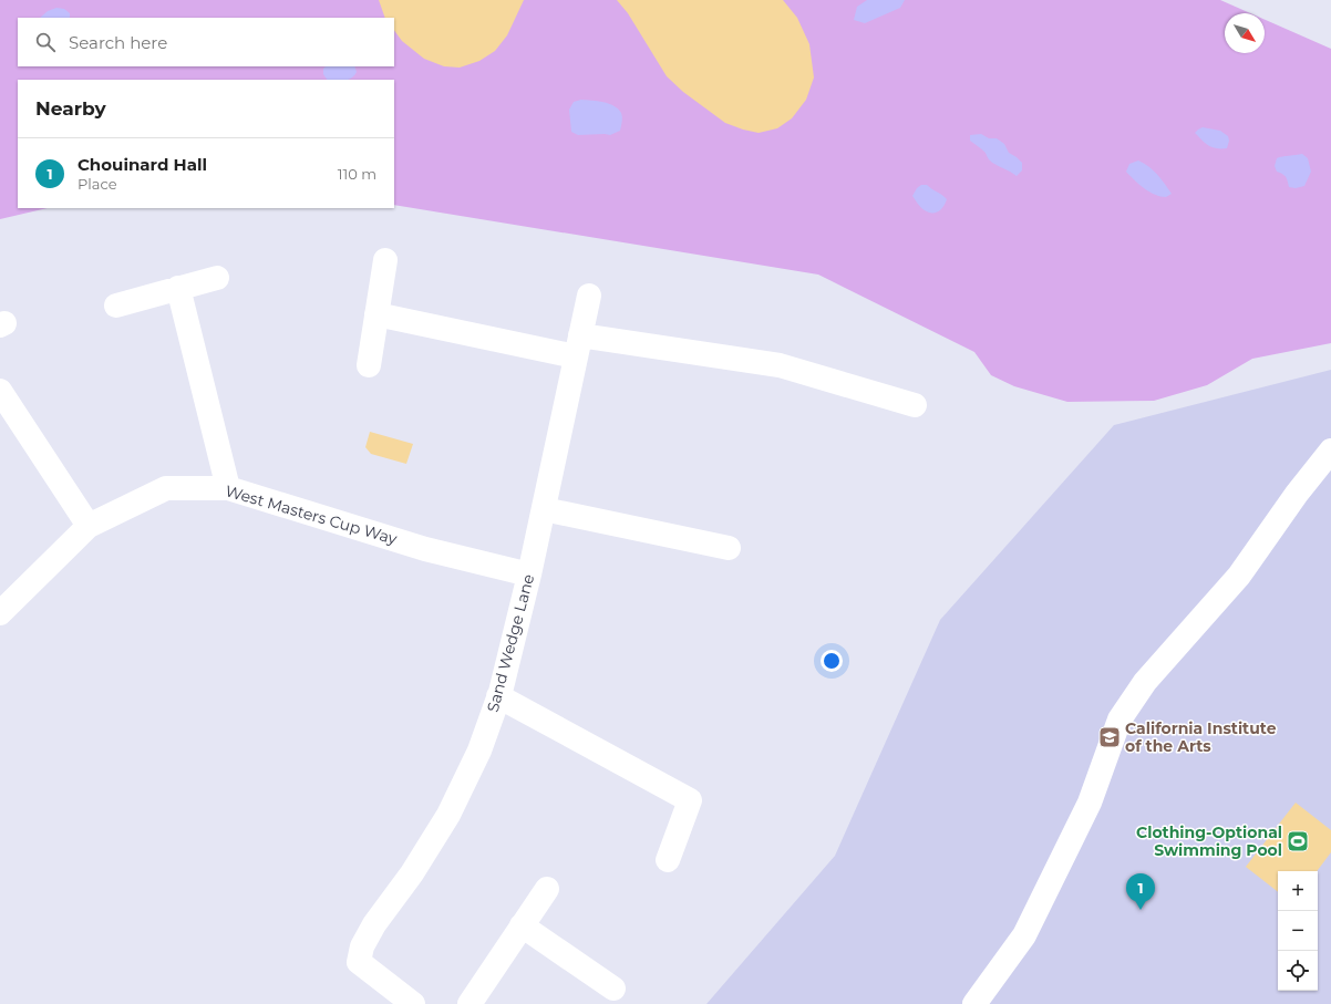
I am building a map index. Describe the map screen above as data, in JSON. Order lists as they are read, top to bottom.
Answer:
{
  "streets": {
    "street": ["West Masters Cup Way", "Sand Wedge Lane"]
  },
  "crossings": [
    ["West Masters Cup Way", "Sand Wedge Lane"]
  ],
  "places": {
    "school or university": ["California Institute of the Arts"],
    "sports": ["Clothing-Optional Swimming Pool"]
  },
  "north": "bottom right",
  "page": {
    "search": "Search here",
    "heading": "Nearby",
    "list": [
      {
        "mark": "1",
        "name": "Chouinard Hall",
        "note": "Place",
        "value": "110 m"
      }
    ],
    "map_buttons": ["+", "−"],
    "pins": "1"
  }
}
